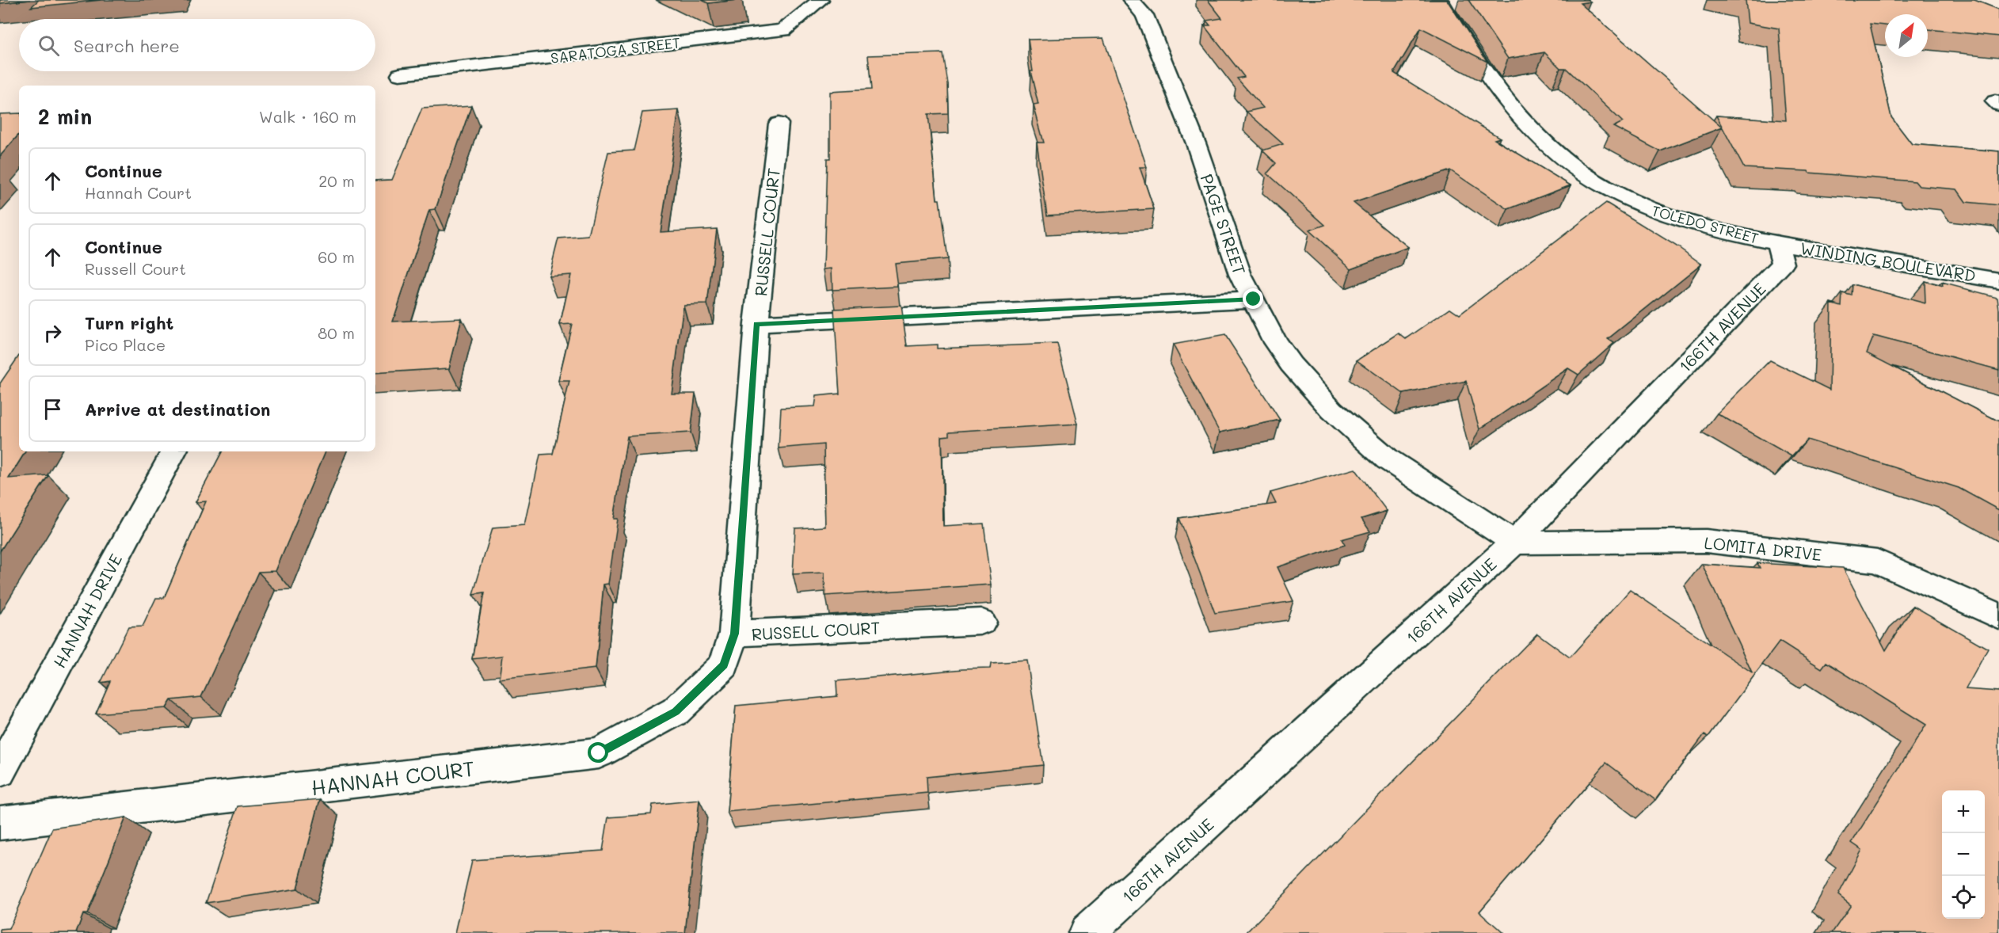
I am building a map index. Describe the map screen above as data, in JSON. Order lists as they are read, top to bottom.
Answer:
{
  "streets": {
    "street": [
      "SARATOGA STREET",
      "PAGE STREET",
      "TOLEDO STREET",
      "RUSSELL COURT",
      "WINDING BOULEVARD",
      "166TH AVENUE",
      "LOMITA DRIVE",
      "HANNAH DRIVE",
      "HANNAH COURT"
    ]
  },
  "crossings": [
    ["PAGE STREET", "166TH AVENUE"],
    ["PAGE STREET", "LOMITA DRIVE"],
    ["TOLEDO STREET", "WINDING BOULEVARD"],
    ["TOLEDO STREET", "166TH AVENUE"],
    ["RUSSELL COURT", "HANNAH COURT"],
    ["WINDING BOULEVARD", "166TH AVENUE"],
    ["166TH AVENUE", "LOMITA DRIVE"]
  ],
  "north": "top right",
  "page": {
    "search": "Search here",
    "heading": ["2 min", "Walk · 160 m"],
    "list": [
      ["Continue", "Hannah Court", "20 m"],
      ["Continue", "Russell Court", "60 m"],
      ["Turn right", "Pico Place", "80 m"],
      "Arrive at destination"
    ],
    "map_buttons": ["+", "−"]
  }
}
